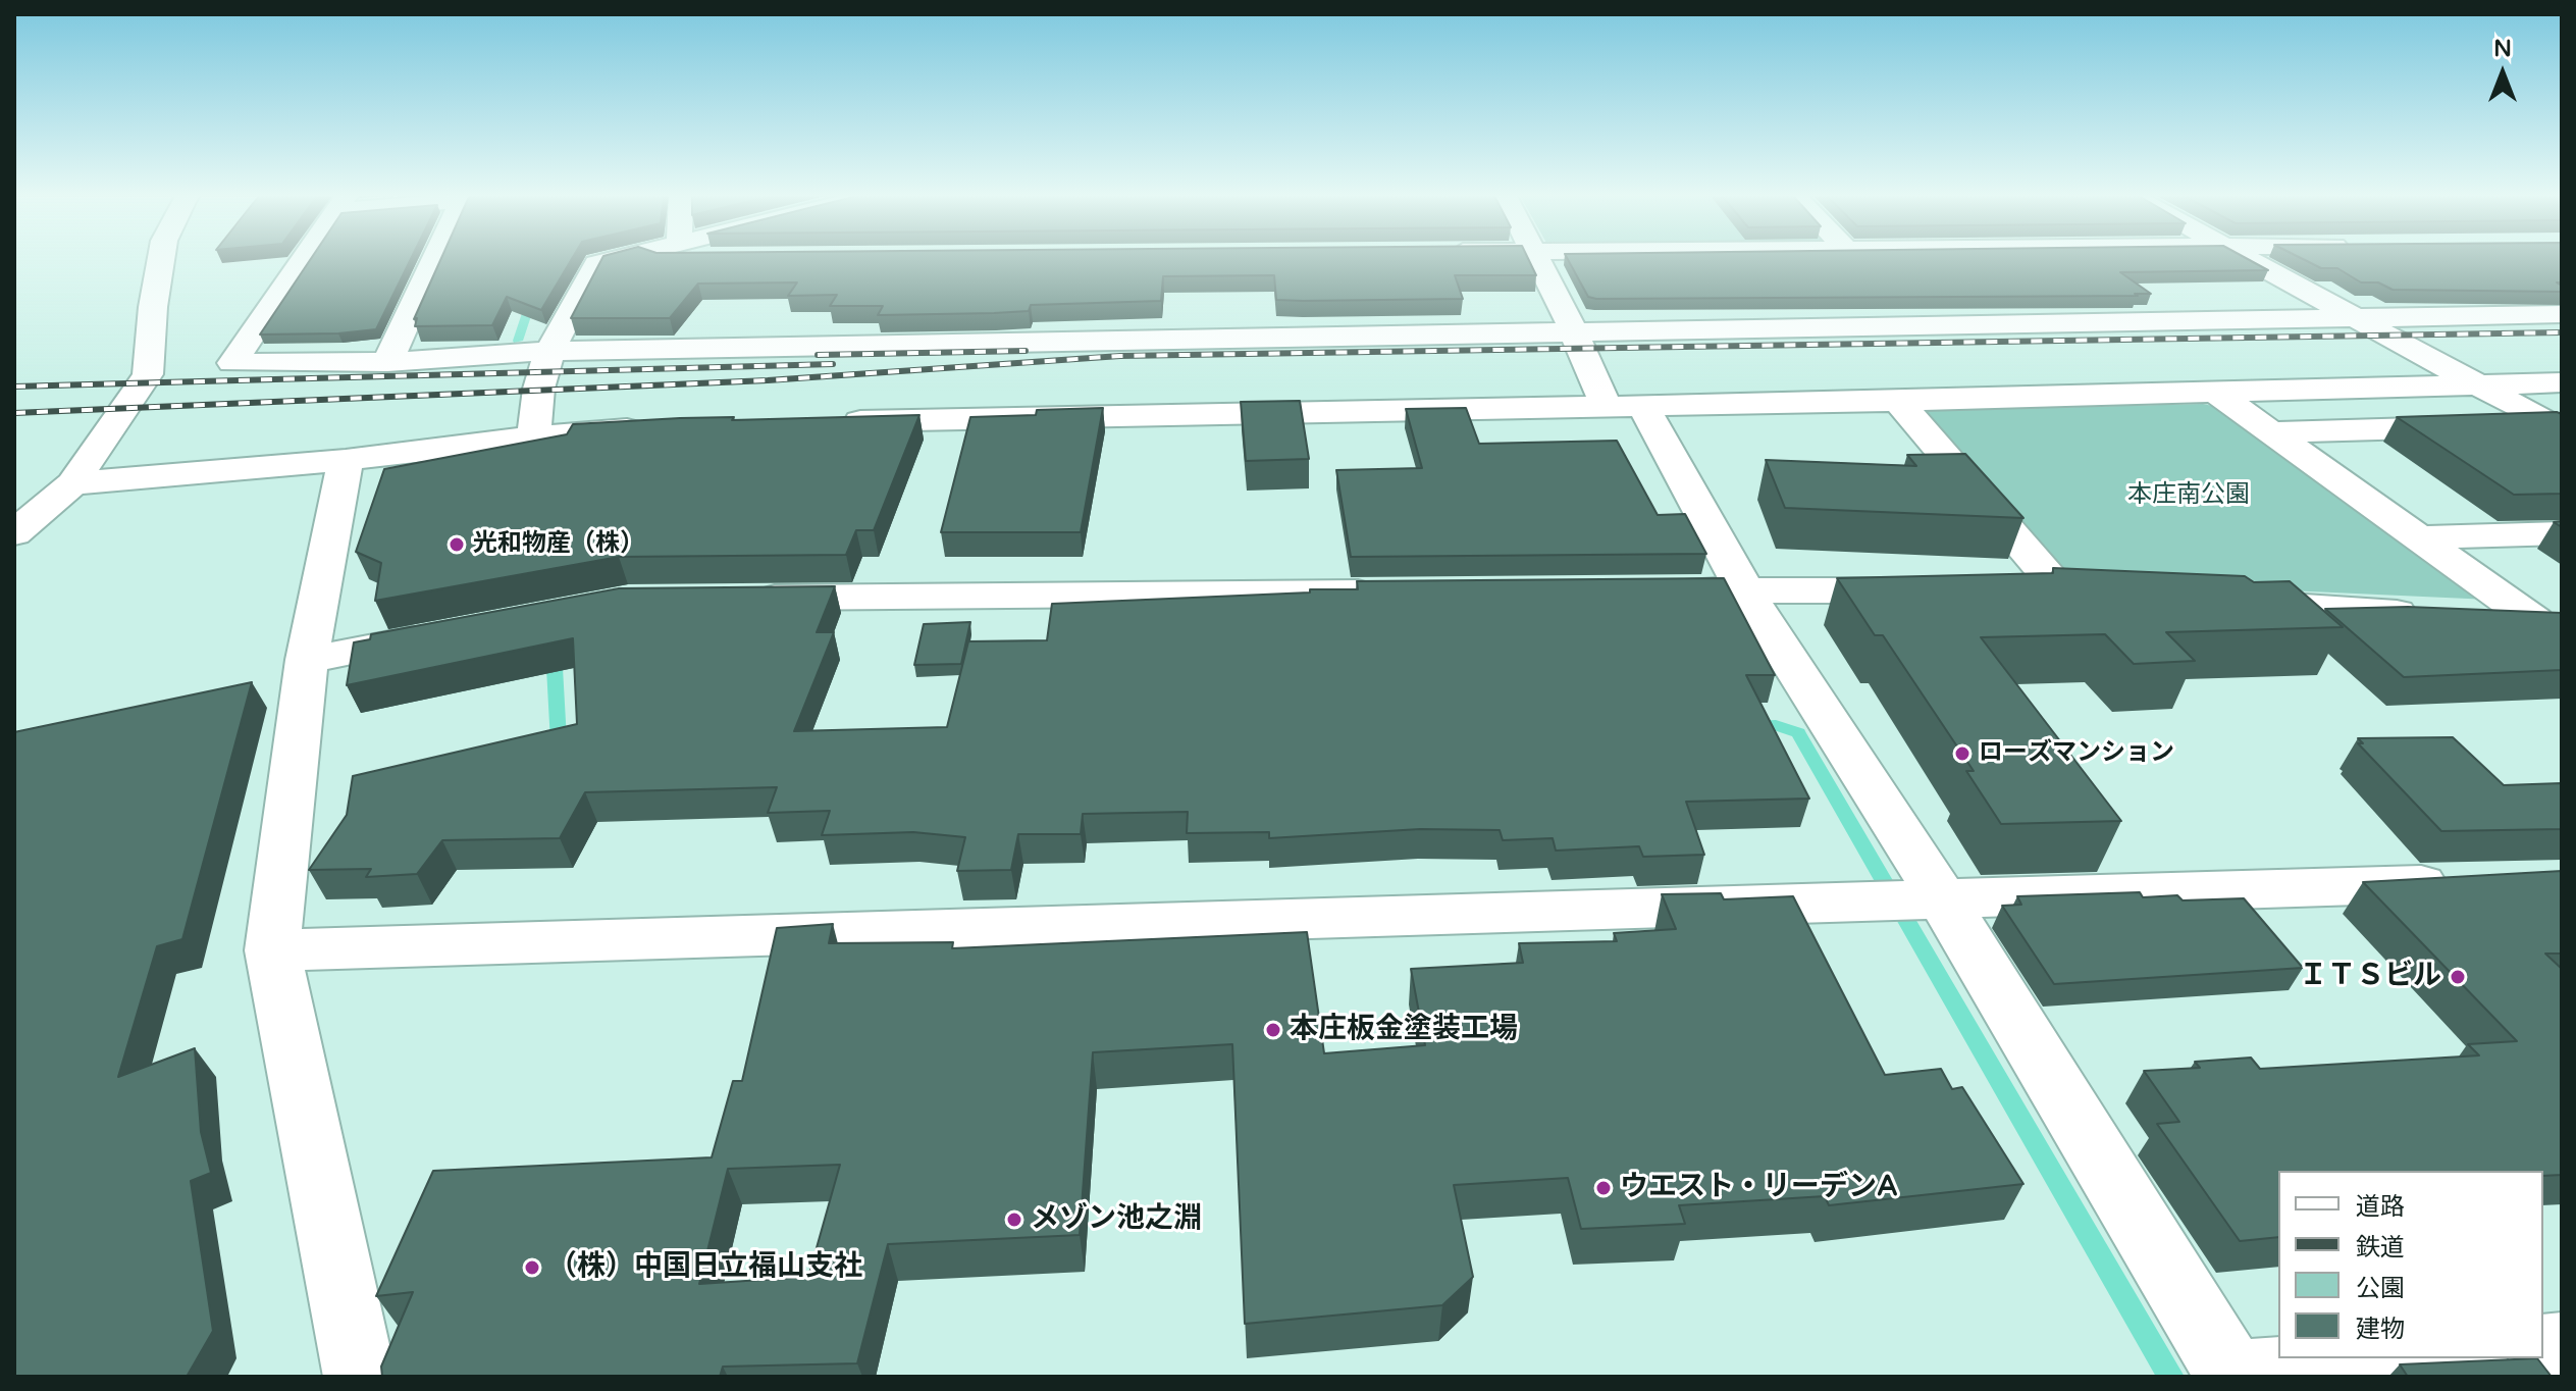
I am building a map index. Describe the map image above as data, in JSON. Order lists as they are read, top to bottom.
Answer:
{
  "parks": ["本庄南公園"],
  "places": [
    "光和物産（株）",
    "ローズマンション",
    "ＩＴＳビル",
    "本庄板金塗装工場",
    "ウエスト・リーデンA",
    "メゾン池之淵",
    "（株）中国日立福山支社"
  ],
  "legend": [
    "道路",
    "鉄道",
    "公園",
    "建物"
  ],
  "north": "top"
}
